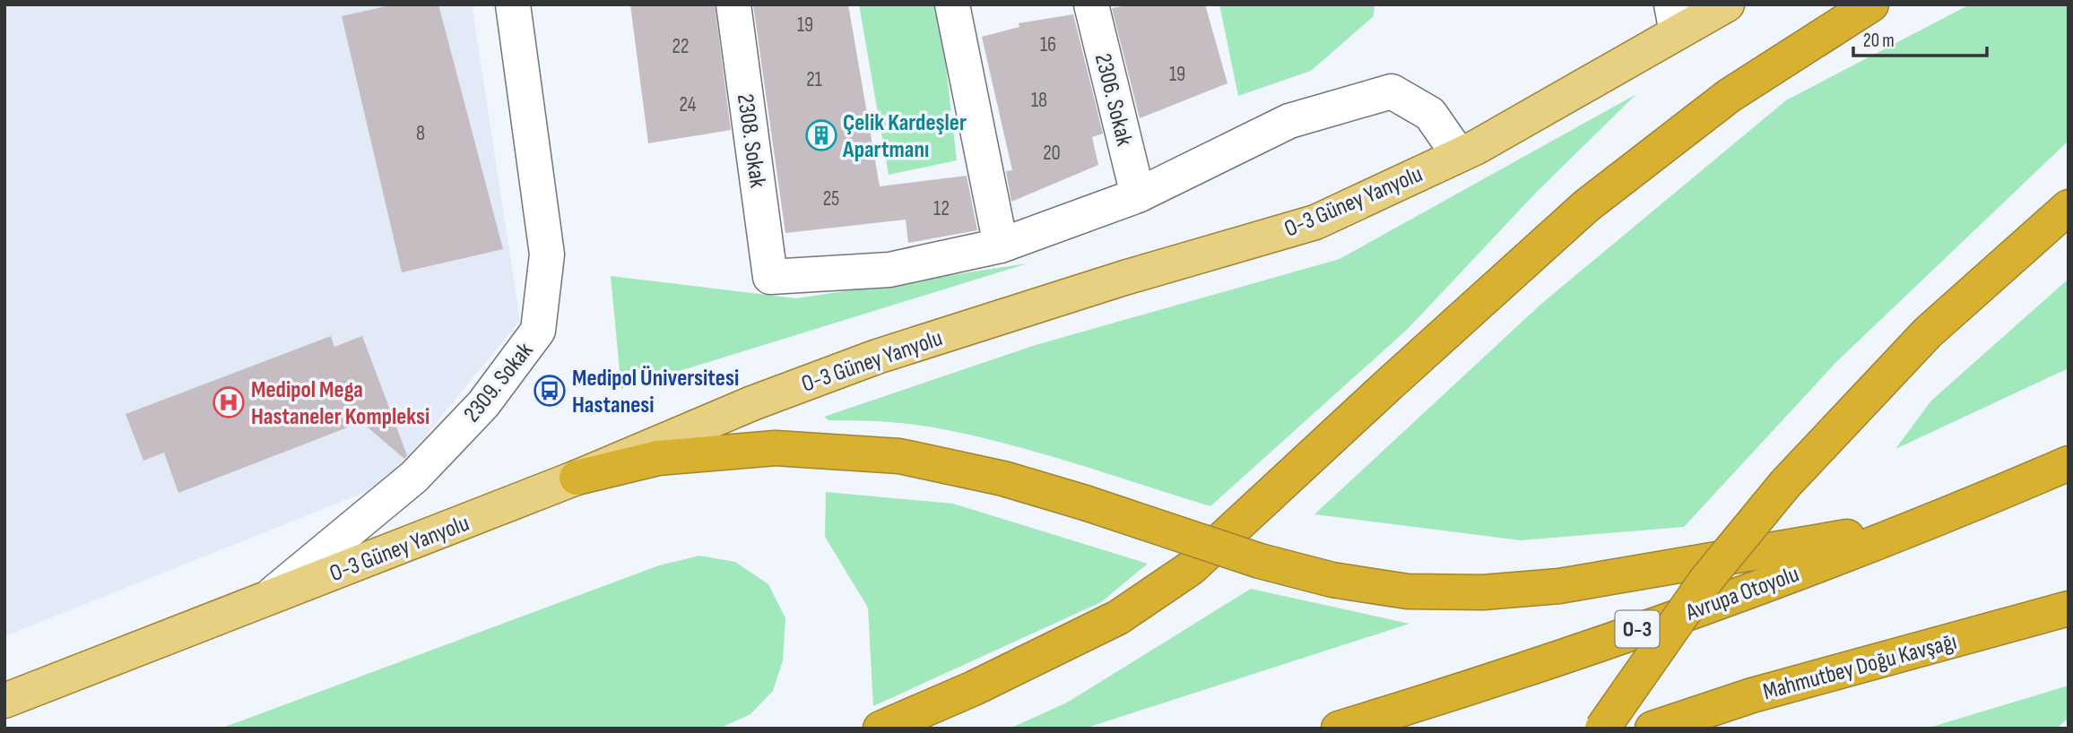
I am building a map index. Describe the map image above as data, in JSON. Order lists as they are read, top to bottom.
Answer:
{
  "streets": {
    "highway": ["Avrupa Otoyolu", "O-3", "Mahmutbey Doğu Kavşağı"],
    "main road": ["O-3 Güney Yanyolu"],
    "street": ["2306. Sokak", "2308. Sokak", "2309. Sokak"]
  },
  "crossings": [
    ["O-3 Güney Yanyolu", "2309. Sokak"]
  ],
  "places": {
    "building": ["Çelik Kardeşler Apartmanı"],
    "bus stop": ["Medipol Üniversitesi Hastanesi"],
    "hospital": ["Medipol Mega Hastaneler Kompleksi"]
  },
  "house_numbers": [
    "19",
    "16",
    "22",
    "19",
    "21",
    "18",
    "24",
    "8",
    "20",
    "25",
    "12"
  ],
  "scale_bar": "20 m"
}
